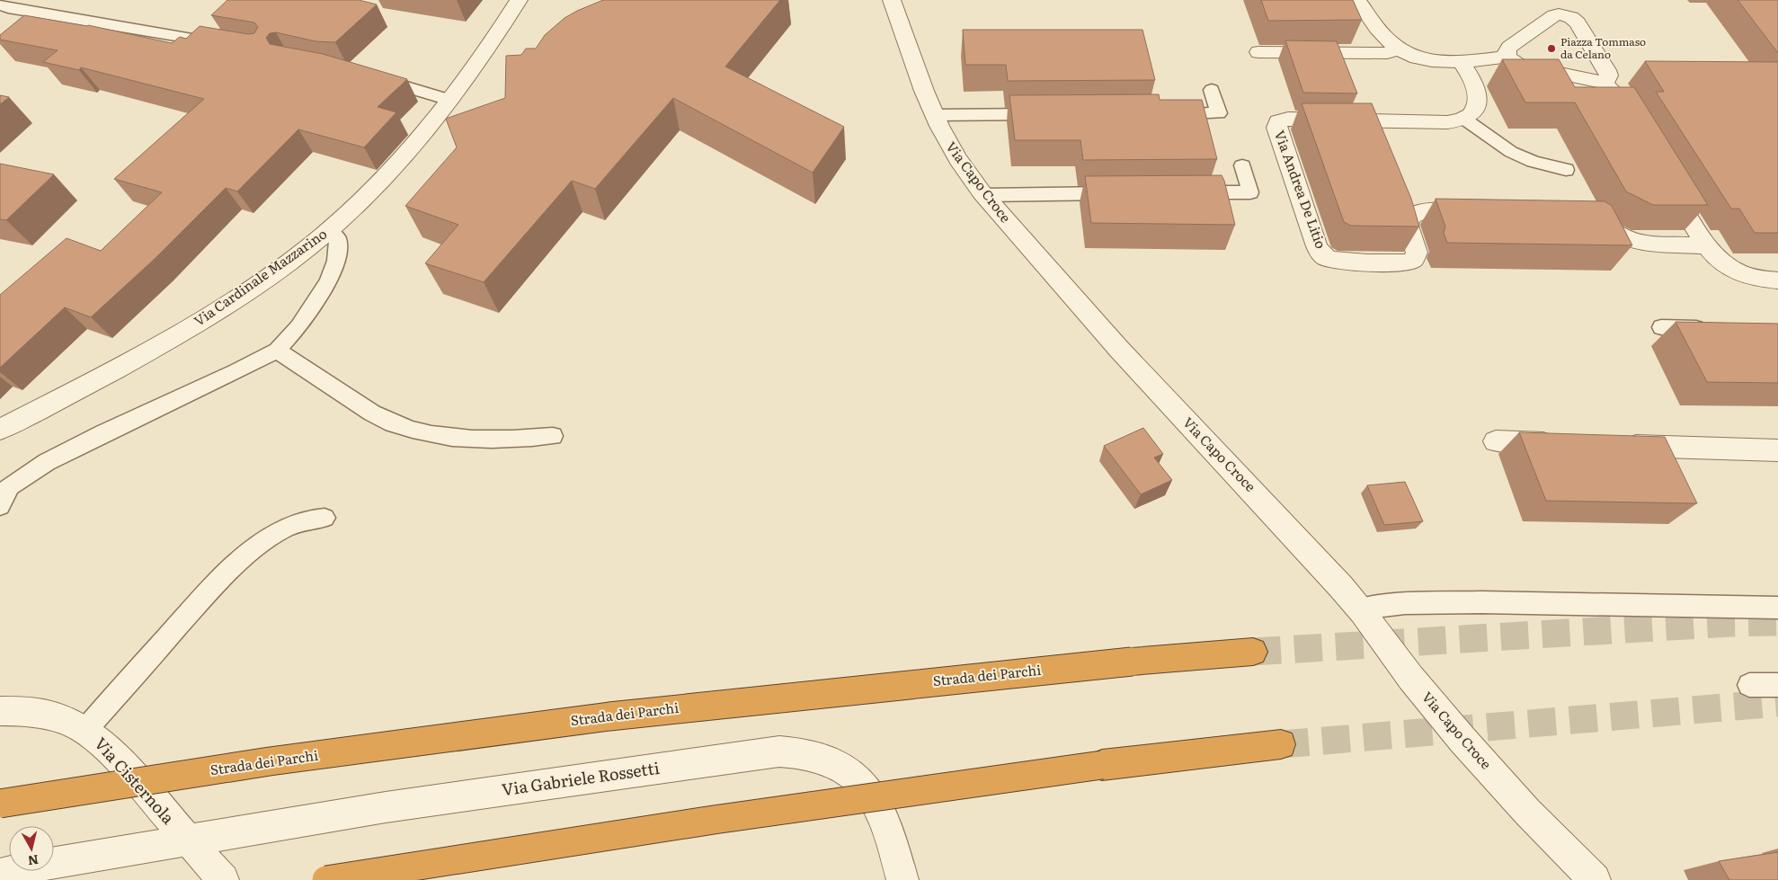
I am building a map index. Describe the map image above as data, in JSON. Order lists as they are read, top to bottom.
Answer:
{
  "streets": {
    "highway": ["Strada dei Parchi"],
    "street": [
      "Via Capo Croce",
      "Via Andrea De Litio",
      "Via Cardinale Mazzarino",
      "Via Gabriele Rossetti",
      "Via Cisternola"
    ]
  },
  "crossings": [
    ["Via Gabriele Rossetti", "Via Cisternola"]
  ],
  "places": ["Piazza Tommaso da Celano"],
  "north": "bottom"
}
